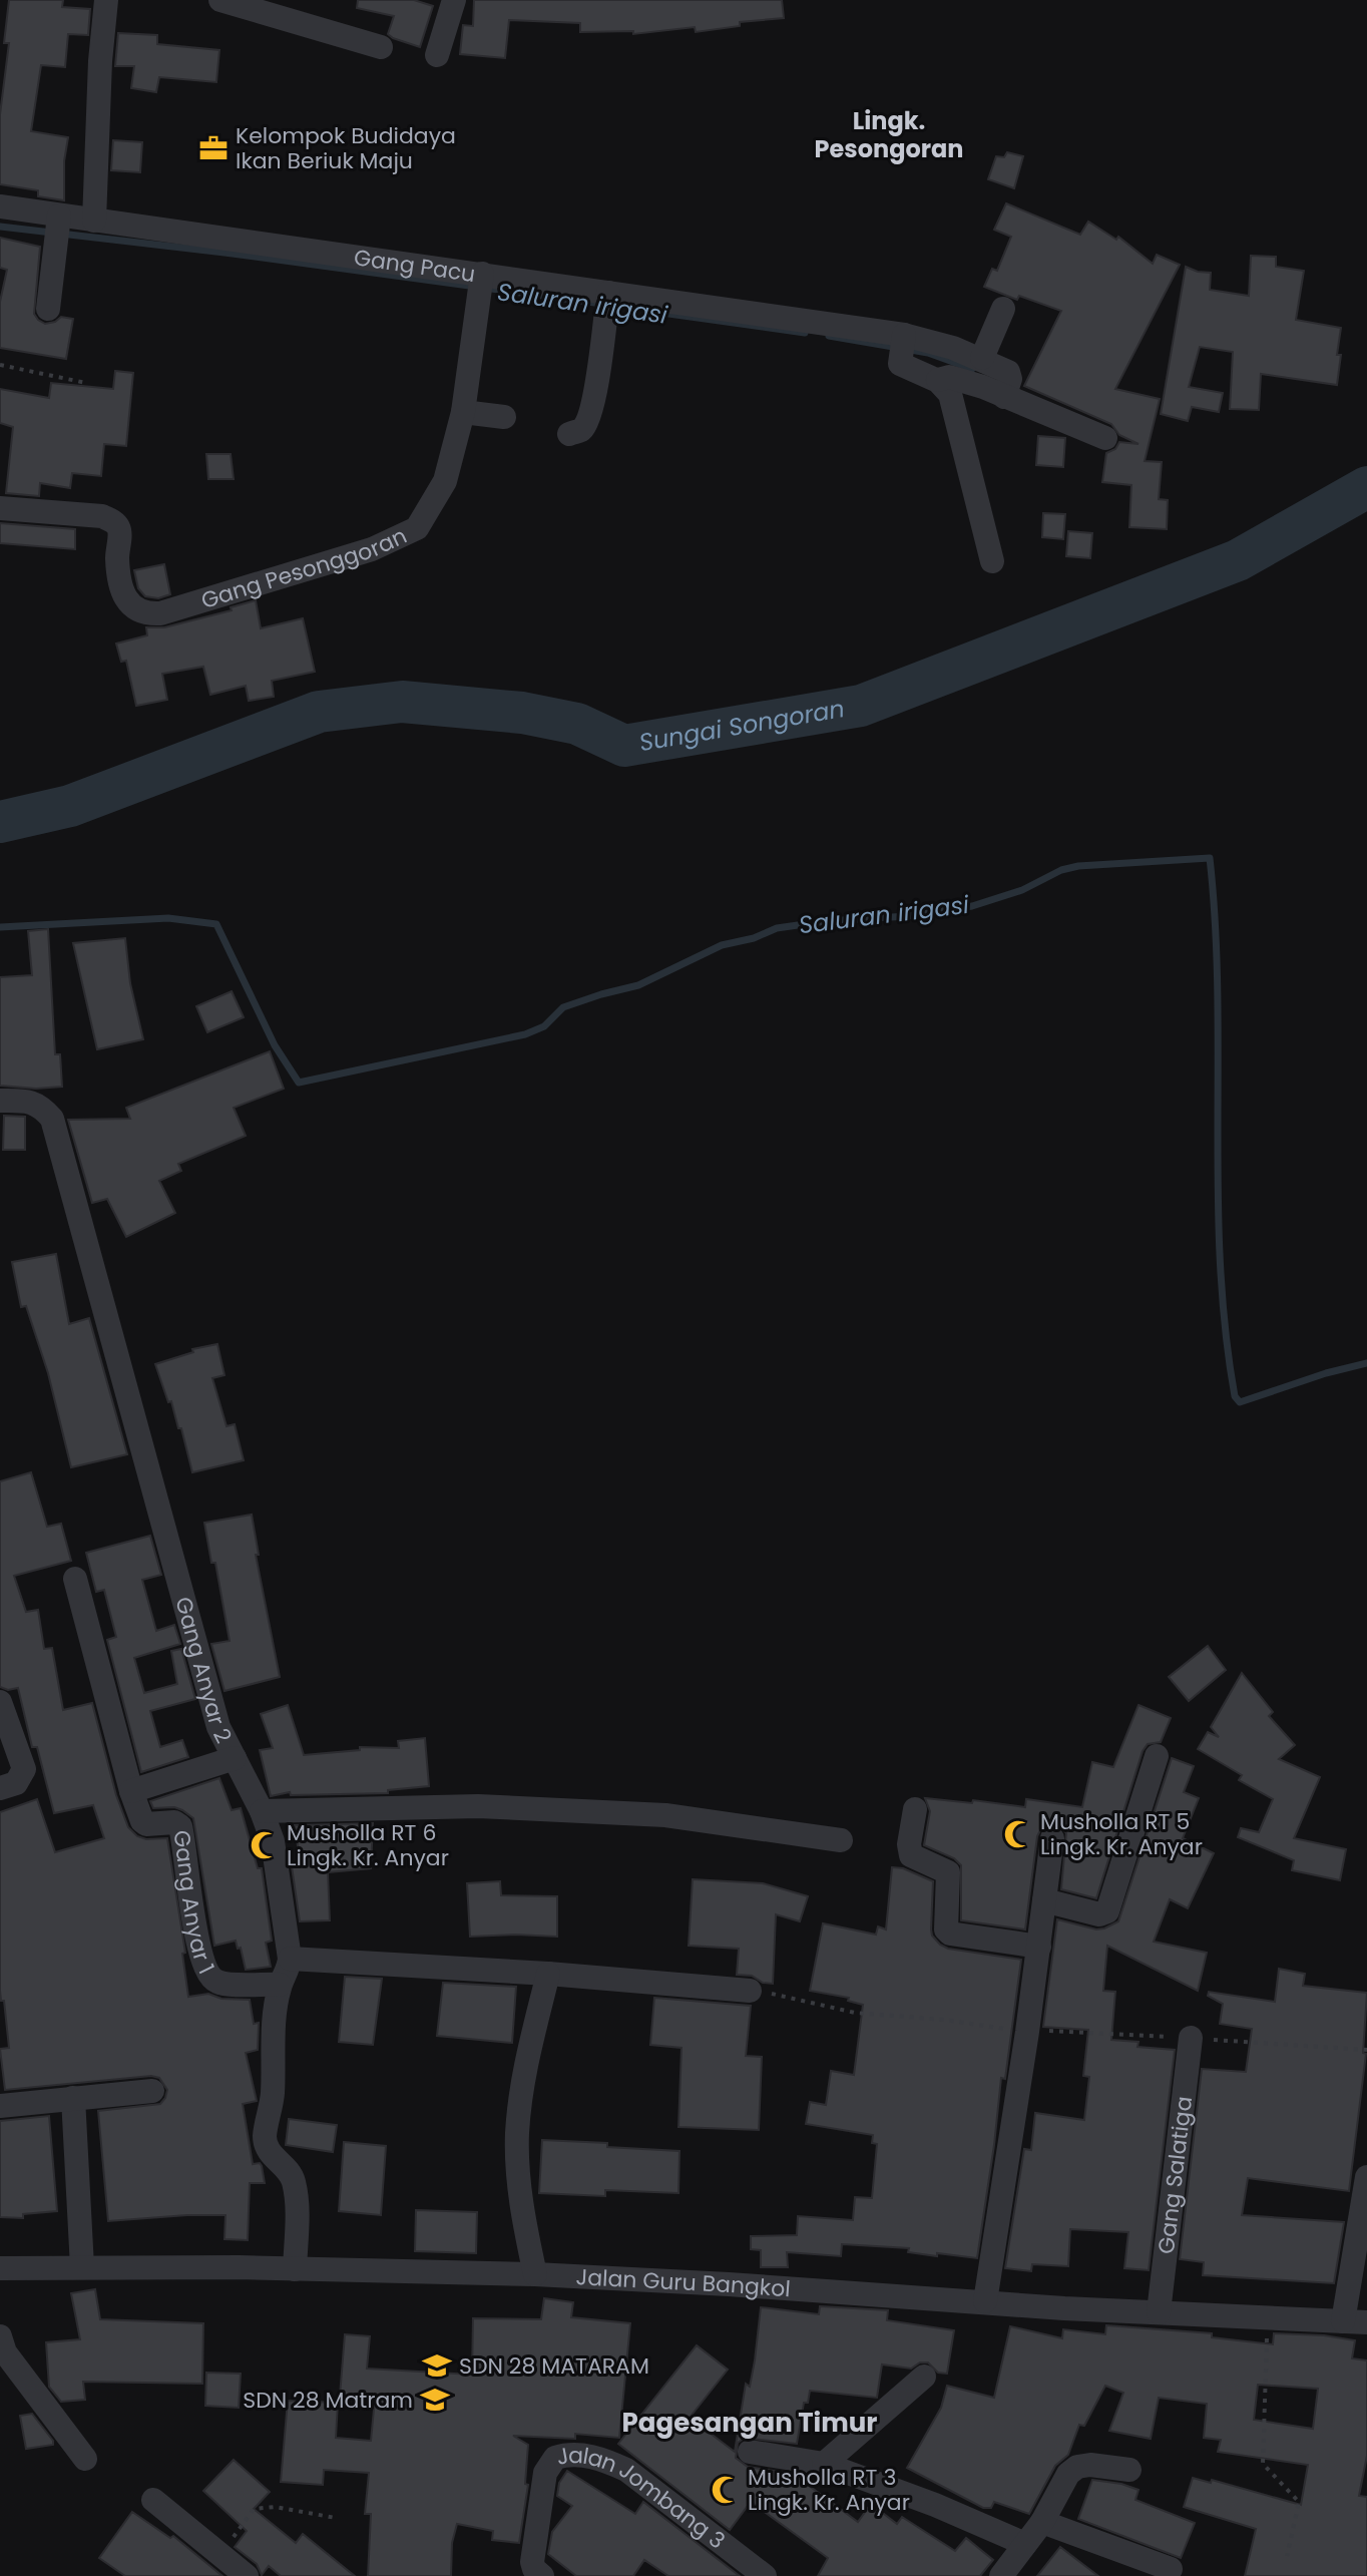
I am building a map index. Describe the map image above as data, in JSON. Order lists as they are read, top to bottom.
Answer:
{
  "streets": {
    "street": [
      "Gang Pacu",
      "Gang Pesonggoran",
      "Gang Anyar 2",
      "Gang Anyar 1",
      "Gang Salatiga",
      "Jalan Guru Bangkol",
      "Jalan Jombang 3"
    ]
  },
  "crossings": [
    ["Gang Pacu", "Gang Pesonggoran"],
    ["Gang Anyar 2", "Gang Anyar 1"],
    ["Gang Anyar 2", "Jalan Guru Bangkol"],
    ["Gang Salatiga", "Jalan Guru Bangkol"]
  ],
  "districts": ["Lingk. Pesongoran", "Pagesangan Timur"],
  "water": ["Saluran irigasi", "Sungai Songoran"],
  "places": {
    "office": ["Kelompok Budidaya Ikan Beriuk Maju"],
    "mosque": ["Musholla RT 5 Lingk. Kr. Anyar", "Musholla RT 6 Lingk. Kr. Anyar", "Musholla RT 3 Lingk. Kr. Anyar"],
    "school or university": ["SDN 28 MATARAM", "SDN 28 Matram"]
  }
}
